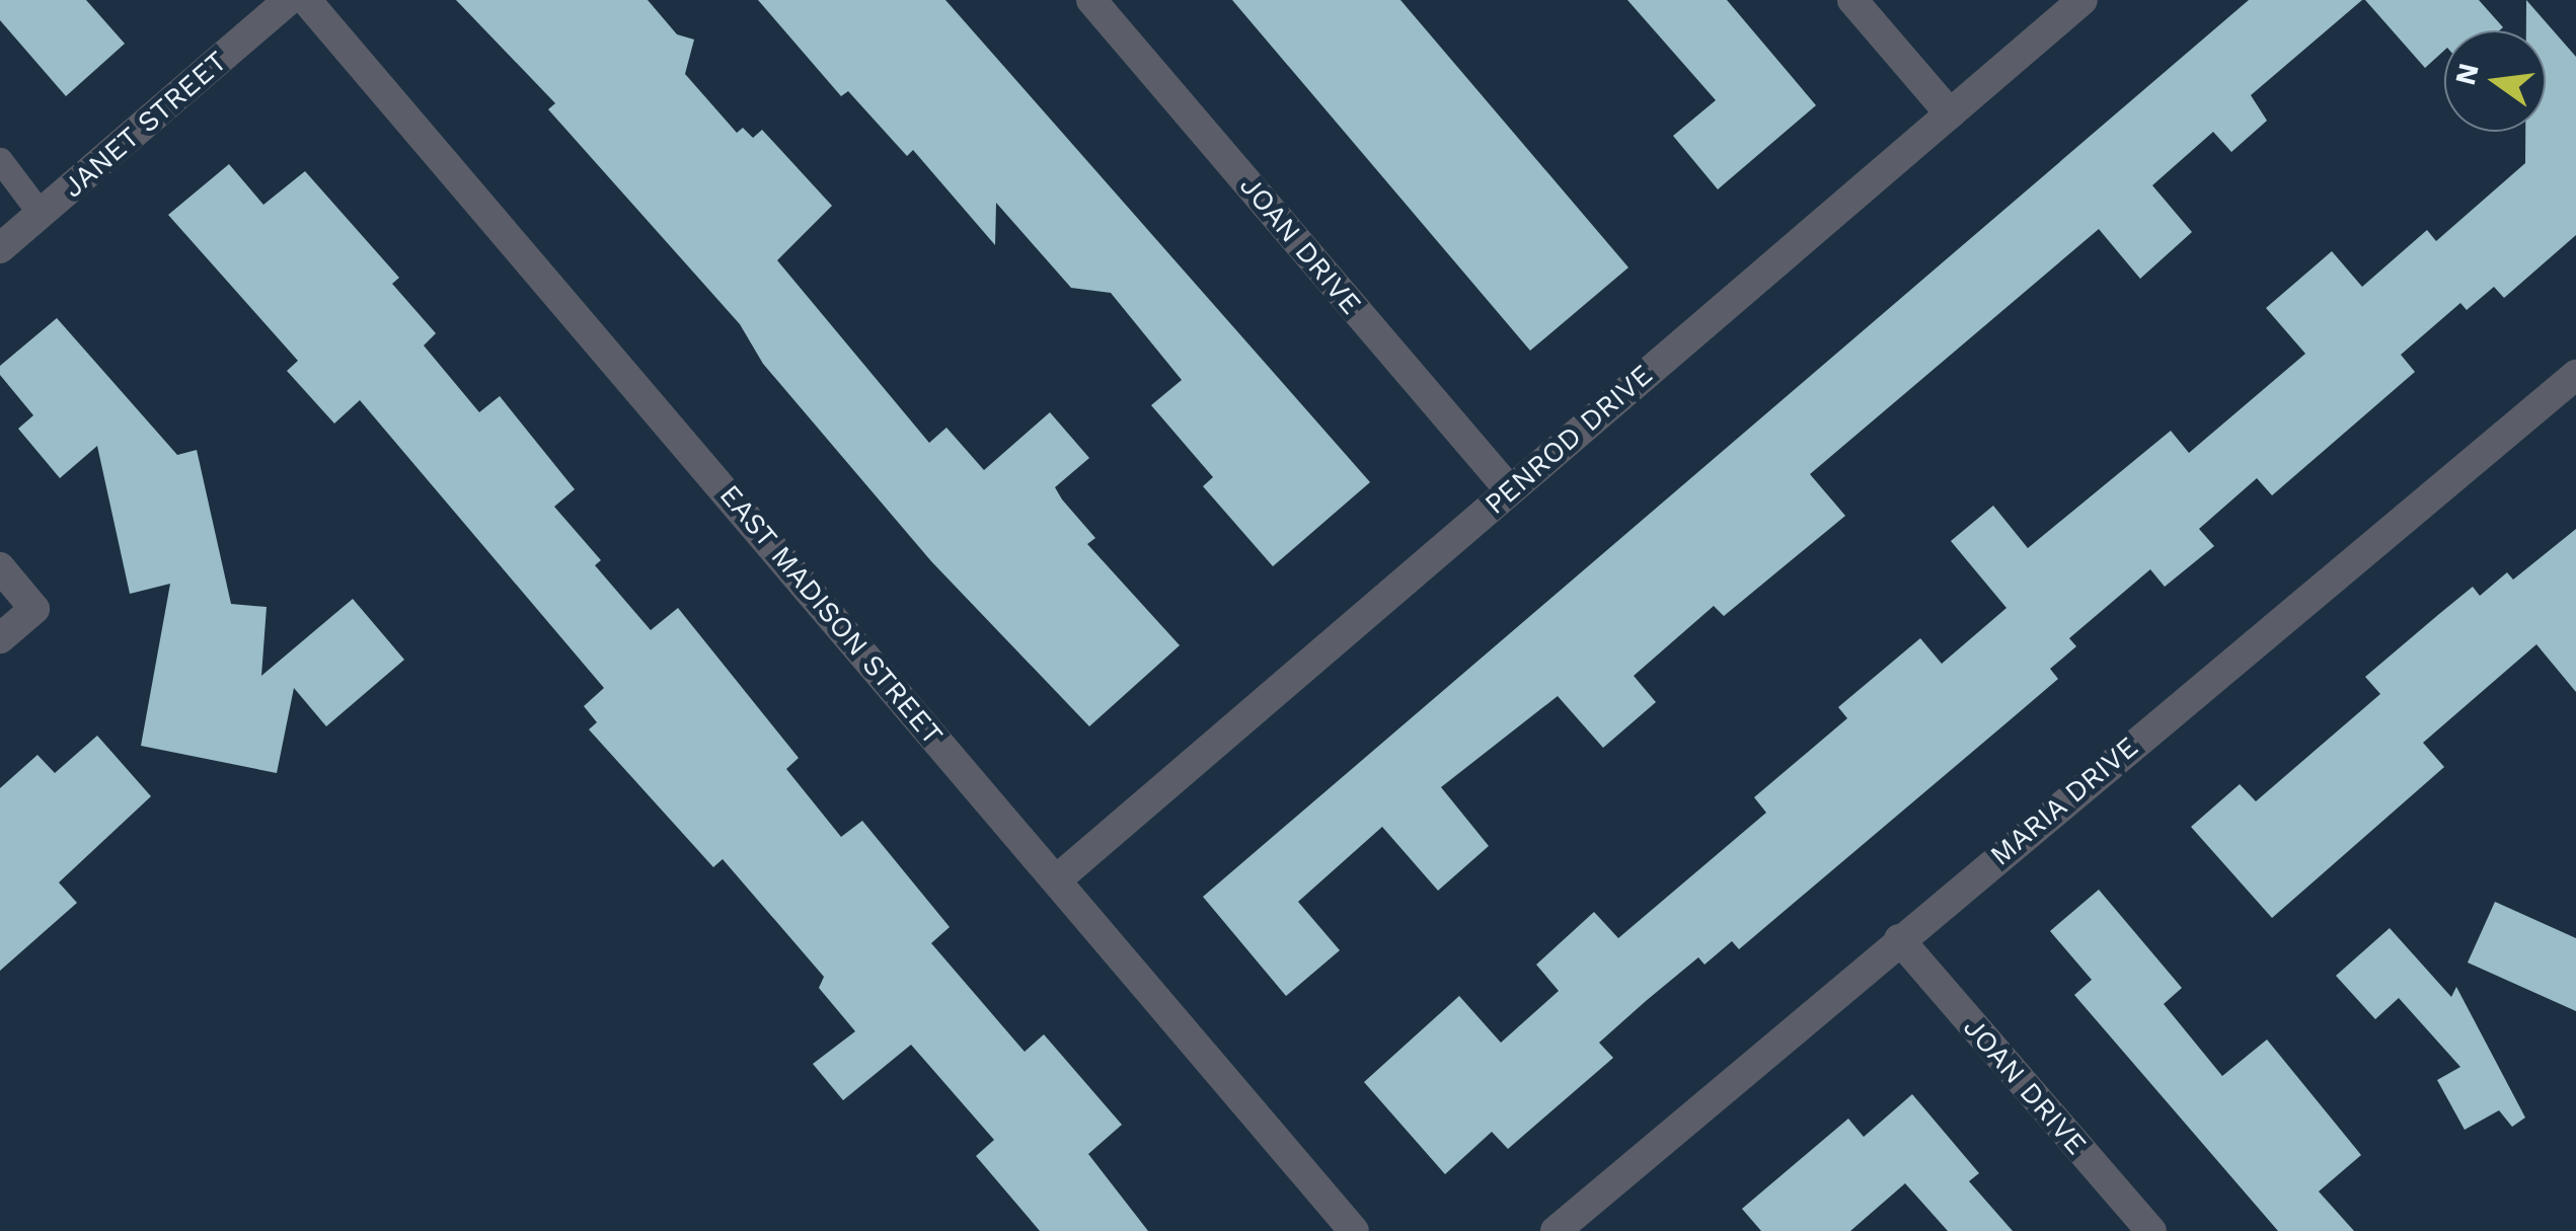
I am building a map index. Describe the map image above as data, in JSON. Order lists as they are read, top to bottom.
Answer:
{
  "streets": {
    "street": [
      "JANET STREET",
      "JOAN DRIVE",
      "PENROD DRIVE",
      "EAST MADISON STREET",
      "MARIA DRIVE"
    ]
  },
  "crossings": [
    ["JOAN DRIVE", "PENROD DRIVE"],
    ["JOAN DRIVE", "MARIA DRIVE"],
    ["PENROD DRIVE", "EAST MADISON STREET"]
  ],
  "north": "left"
}
